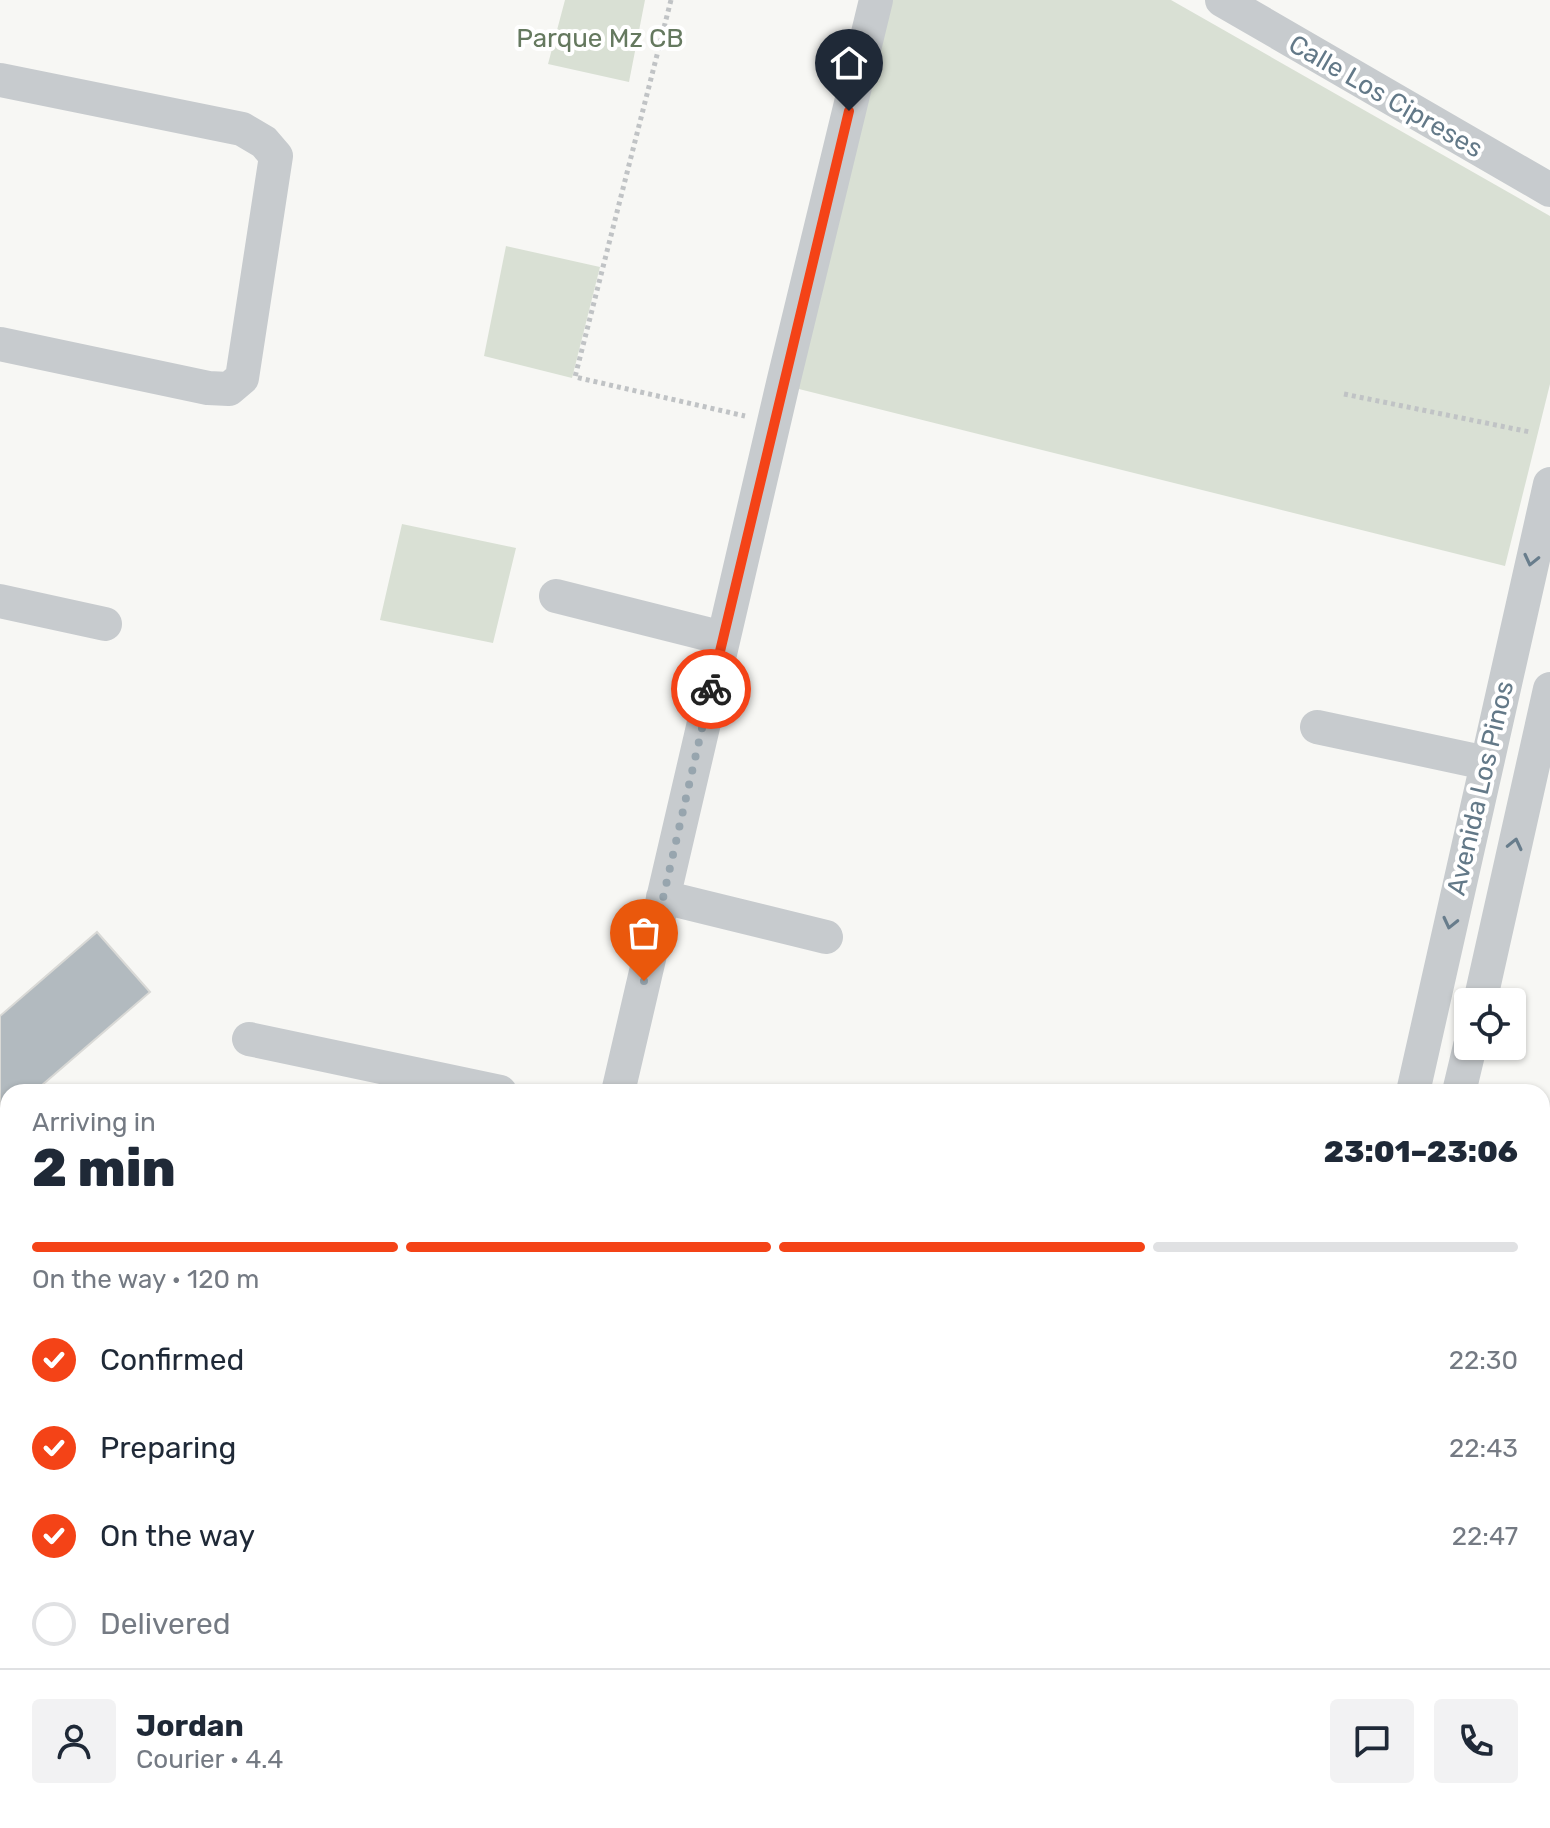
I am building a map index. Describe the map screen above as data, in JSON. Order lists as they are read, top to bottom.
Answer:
{
  "streets": {
    "street": ["Calle Los Cipreses", "Avenida Los Pinos"]
  },
  "parks": ["Parque Mz CB"],
  "page": {
    "heading": ["2 min", "Arriving in", "23:01–23:06"],
    "panel": ["Jordan", "Courier · 4.4"],
    "bar": "On the way · 120 m",
    "list": [
      ["Confirmed", "22:30"],
      ["Preparing", "22:43"],
      ["On the way", "22:47"],
      "Delivered"
    ]
  }
}
